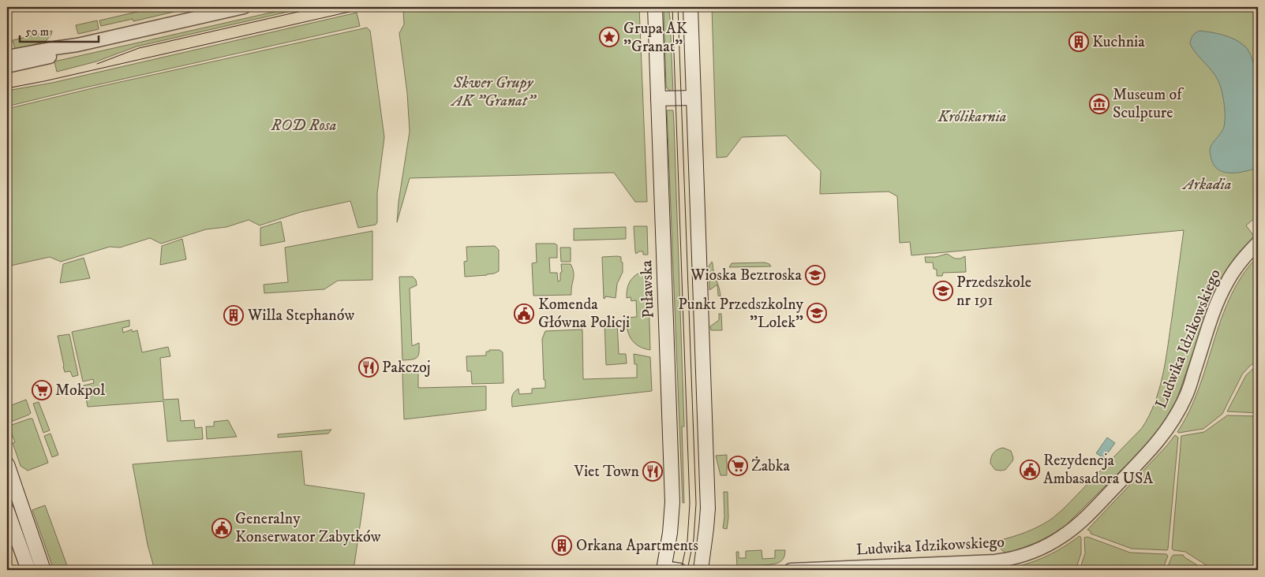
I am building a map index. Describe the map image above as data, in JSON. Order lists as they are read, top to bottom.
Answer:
{
  "streets": {
    "main road": ["Puławska"],
    "street": ["Ludwika Idzikowskiego"]
  },
  "parks": [
    "Skwer Grupy AK \"Granat\"",
    "Królikarnia",
    "ROD Rosa",
    "Arkadia"
  ],
  "places": {
    "place": ["Grupa AK \"Granat\""],
    "building": ["Kuchnia", "Willa Stephanów", "Orkana Apartments"],
    "museum": ["Museum of Sculpture"],
    "school or university": ["Wioska Beztroska", "Przedszkole nr 191", "Punkt Przedszkolny \"Lolek\""],
    "public building": ["Komenda Główna Policji", "Rezydencja Ambasadora USA", "Generalny Konserwator Zabytków"],
    "restaurant": ["Pakczoj", "Viet Town"],
    "supermarket": ["Mokpol", "Żabka"]
  },
  "scale_bar": "50 m"
}
